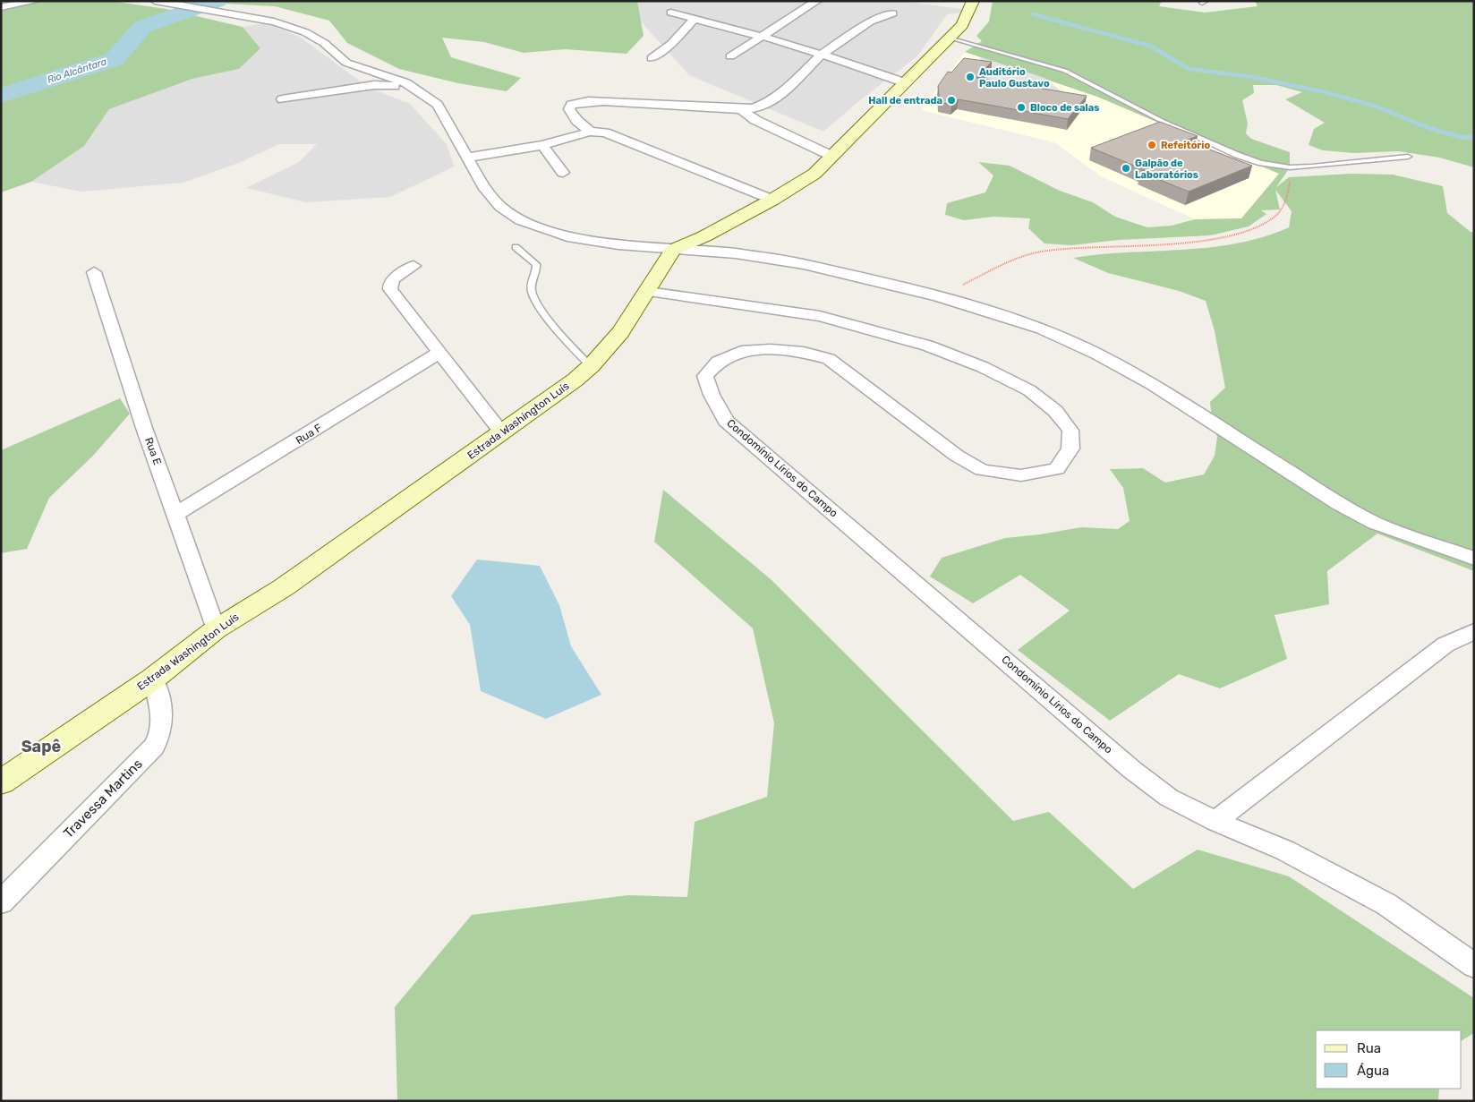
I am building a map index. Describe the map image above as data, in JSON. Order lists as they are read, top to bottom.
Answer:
{
  "streets": {
    "street": [
      "Estrada Washington Luís",
      "Rua F",
      "Rua E",
      "Condomínio Lírios do Campo",
      "Travessa Martins"
    ]
  },
  "crossings": [
    ["Estrada Washington Luís", "Rua E"],
    ["Estrada Washington Luís", "Condomínio Lírios do Campo"],
    ["Estrada Washington Luís", "Travessa Martins"],
    ["Rua F", "Rua E"]
  ],
  "districts": ["Sapê"],
  "water": ["Rio Alcântara"],
  "places": [
    "Auditório Paulo Gustavo",
    "Hall de entrada",
    "Bloco de salas",
    "Refeitório",
    "Galpão de Laboratórios"
  ],
  "legend": ["Rua", "Água"]
}
